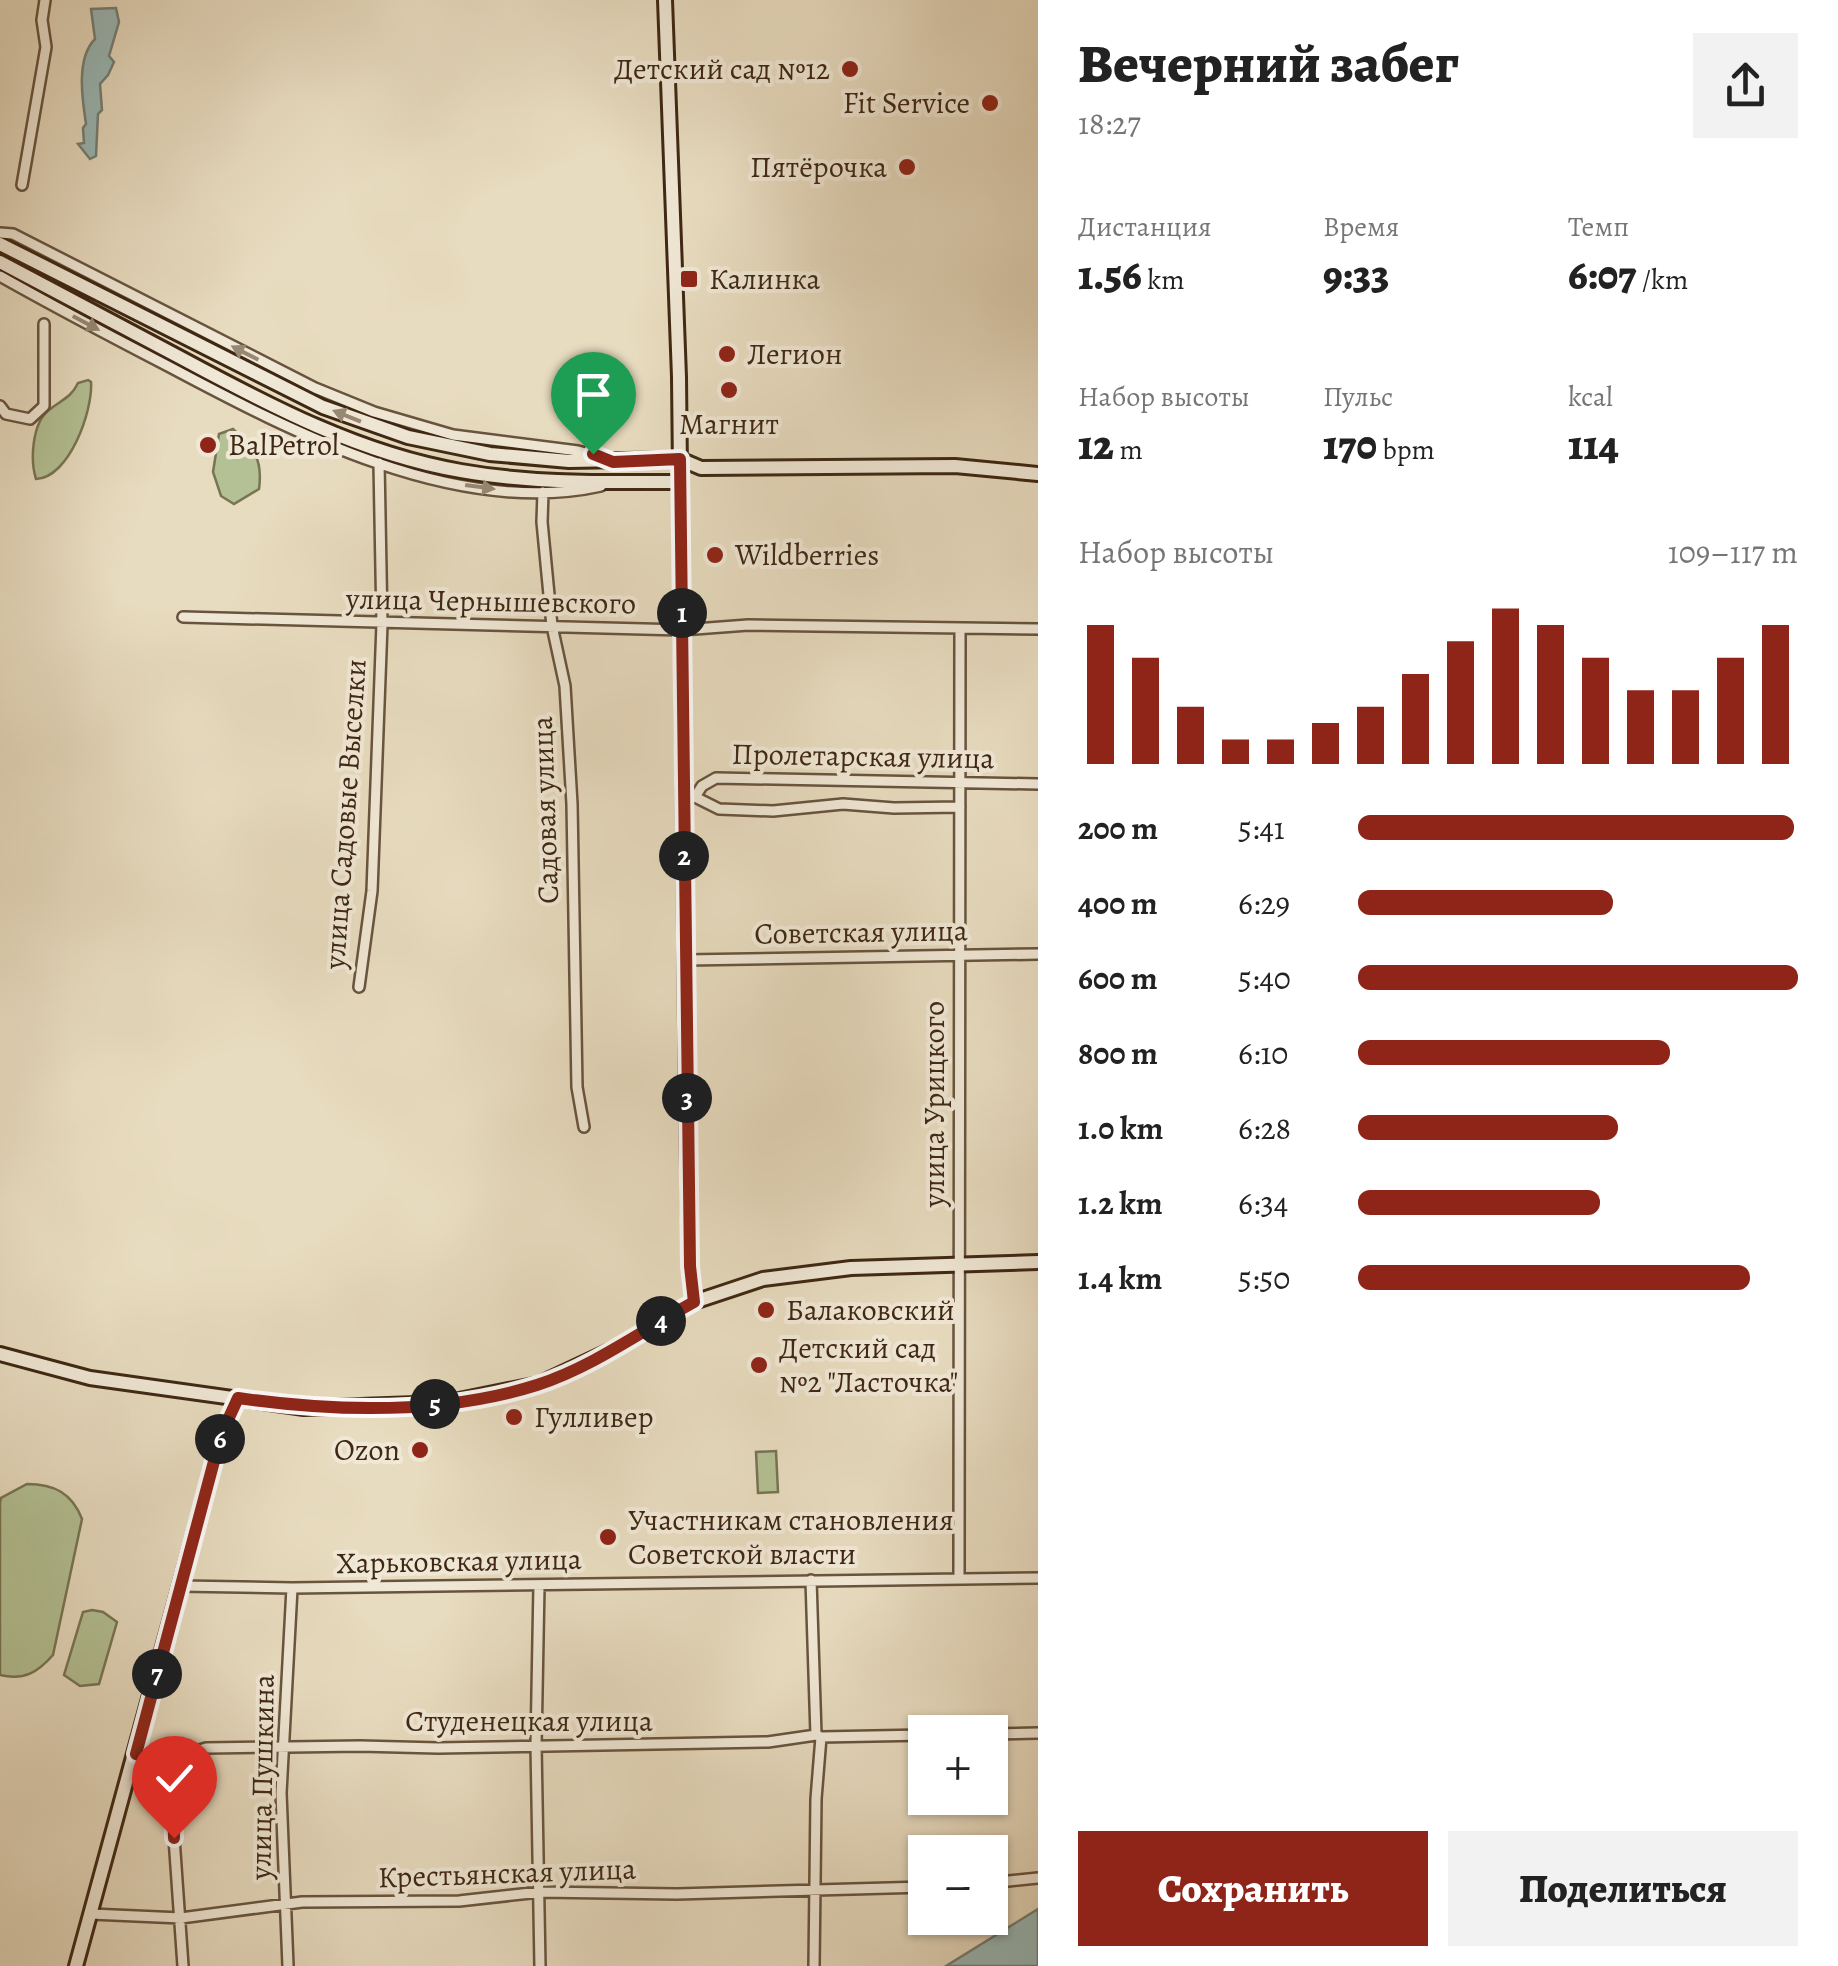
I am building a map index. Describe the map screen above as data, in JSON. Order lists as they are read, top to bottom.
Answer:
{
  "streets": {
    "street": [
      "улица Чернышевского",
      "Пролетарская улица",
      "Садовая улица",
      "улица Садовые Выселки",
      "Советская улица",
      "улица Урицкого",
      "Харьковская улица",
      "Студенецкая улица",
      "улица Пушкина",
      "Крестьянская улица"
    ]
  },
  "crossings": [
    ["улица Чернышевского", "Садовая улица"],
    ["улица Чернышевского", "улица Садовые Выселки"],
    ["улица Чернышевского", "улица Урицкого"],
    ["Пролетарская улица", "улица Урицкого"],
    ["Советская улица", "улица Урицкого"],
    ["улица Урицкого", "Харьковская улица"],
    ["Харьковская улица", "улица Пушкина"],
    ["Студенецкая улица", "улица Пушкина"],
    ["улица Пушкина", "Крестьянская улица"]
  ],
  "places": {
    "other": [
      "Детский сад №12",
      "Fit Service",
      "Пятёрочка",
      "Легион",
      "Магнит",
      "BalPetrol",
      "Wildberries",
      "Балаковский",
      "Детский сад №2 \"Ласточка\"",
      "Гулливер",
      "Ozon",
      "Участникам становления Советской власти"
    ],
    "transit": ["Калинка"]
  },
  "page": {
    "heading": ["Вечерний забег", "18:27"],
    "stats": [
      ["Дистанция", "1.56 km"],
      ["Время", "9:33"],
      ["Темп", "6:07 /km"],
      ["Набор высоты", "12 m"],
      ["Пульс", "170 bpm"],
      ["kcal", "114"]
    ],
    "chart": ["Набор высоты", "109–117 m"],
    "pins": [
      "1",
      "2",
      "3",
      "4",
      "5",
      "6",
      "7"
    ],
    "list": [
      {
        "name": "200 m",
        "note": "5:41"
      },
      {
        "name": "400 m",
        "note": "6:29"
      },
      {
        "name": "600 m",
        "note": "5:40"
      },
      {
        "name": "800 m",
        "note": "6:10"
      },
      {
        "name": "1.0 km",
        "note": "6:28"
      },
      {
        "name": "1.2 km",
        "note": "6:34"
      },
      {
        "name": "1.4 km",
        "note": "5:50"
      }
    ],
    "map_buttons": ["+", "−"],
    "buttons": ["Сохранить", "Поделиться"]
  }
}
